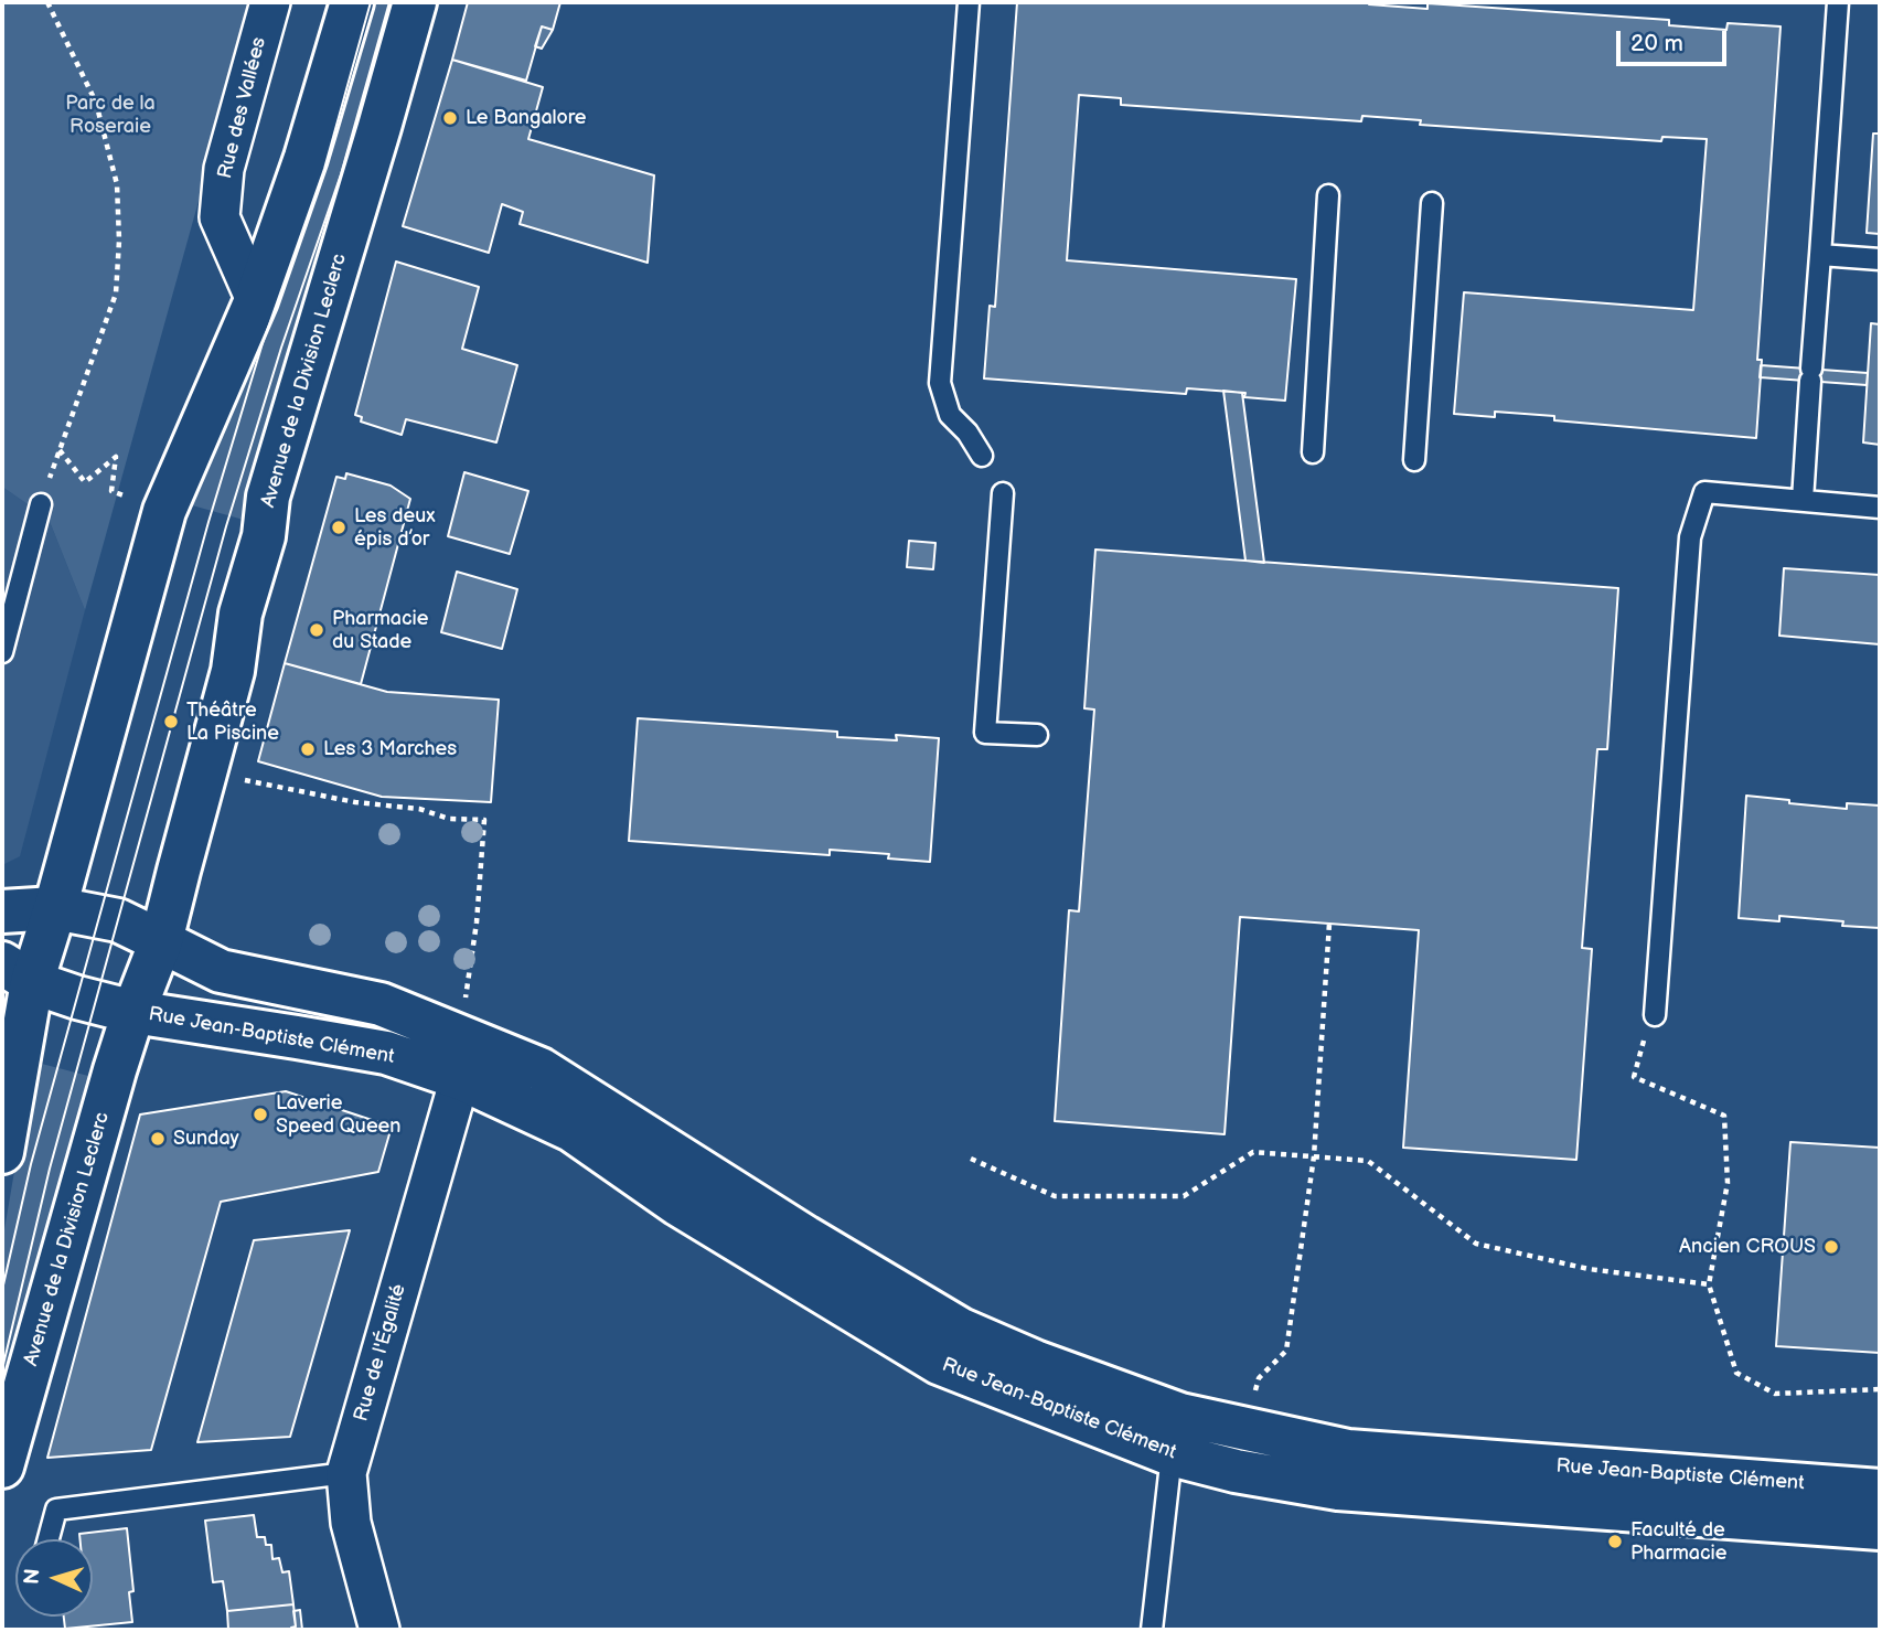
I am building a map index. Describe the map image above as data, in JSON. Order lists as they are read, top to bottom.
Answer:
{
  "streets": {
    "main road": ["Avenue de la Division Leclerc", "Rue Jean-Baptiste Clément"],
    "street": ["Rue des Vallées", "Rue de l'Égalité"]
  },
  "crossings": [
    ["Avenue de la Division Leclerc", "Rue Jean-Baptiste Clément"],
    ["Rue Jean-Baptiste Clément", "Rue de l'Égalité"]
  ],
  "parks": ["Parc de la Roseraie"],
  "places": [
    "Le Bangalore",
    "Les deux épis d’or",
    "Pharmacie du Stade",
    "Théâtre La Piscine",
    "Les 3 Marches",
    "Laverie Speed Queen",
    "Sunday",
    "Ancien CROUS",
    "Faculté de Pharmacie"
  ],
  "scale_bar": "20 m",
  "north": "left"
}
